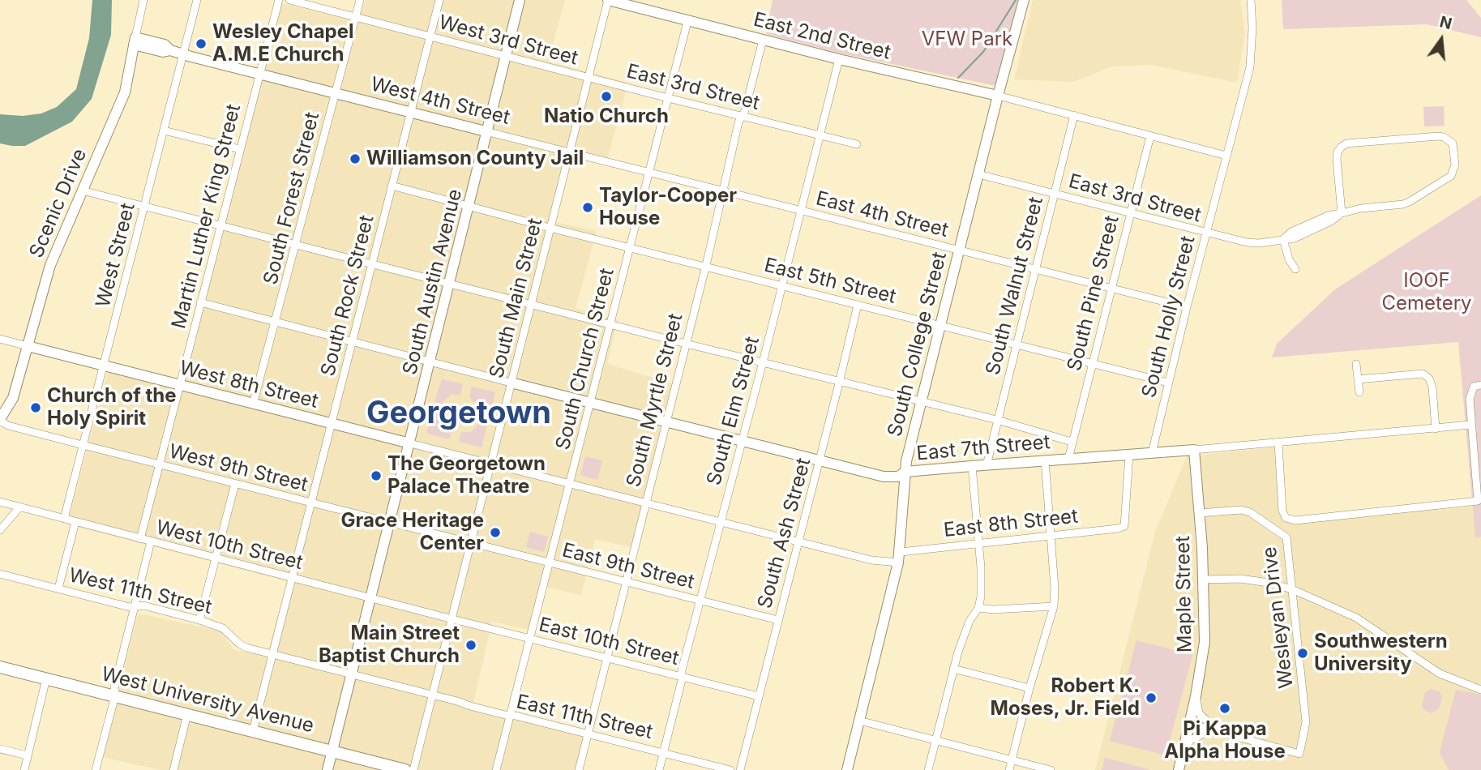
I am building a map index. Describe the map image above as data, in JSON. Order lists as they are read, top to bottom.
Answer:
{
  "streets": {
    "main road": ["West University Avenue"],
    "street": [
      "East 2nd Street",
      "West 3rd Street",
      "East 3rd Street",
      "West 4th Street",
      "South Forest Street",
      "Scenic Drive",
      "East 4th Street",
      "Martin Luther King Street",
      "West Street",
      "East 5th Street",
      "South Austin Avenue",
      "South Walnut Street",
      "South Pine Street",
      "South Rock Street",
      "South Main Street",
      "South Holly Street",
      "South College Street",
      "South Church Street",
      "West 8th Street",
      "South Myrtle Street",
      "South Elm Street",
      "East 7th Street",
      "West 9th Street",
      "East 8th Street",
      "South Ash Street",
      "West 10th Street",
      "East 9th Street",
      "West 11th Street",
      "Maple Street",
      "Wesleyan Drive",
      "East 10th Street",
      "East 11th Street"
    ]
  },
  "crossings": [
    ["East 2nd Street", "South Walnut Street"],
    ["East 2nd Street", "South Pine Street"],
    ["East 2nd Street", "South Main Street"],
    ["East 2nd Street", "South Holly Street"],
    ["East 2nd Street", "South College Street"],
    ["East 2nd Street", "South Church Street"],
    ["East 2nd Street", "South Myrtle Street"],
    ["East 2nd Street", "South Elm Street"],
    ["West 3rd Street", "East 3rd Street"],
    ["West 3rd Street", "South Forest Street"],
    ["West 3rd Street", "South Austin Avenue"],
    ["West 3rd Street", "South Rock Street"],
    ["West 3rd Street", "South Main Street"],
    ["East 3rd Street", "South Walnut Street"],
    ["East 3rd Street", "South Pine Street"],
    ["East 3rd Street", "South Main Street"],
    ["East 3rd Street", "South Holly Street"],
    ["East 3rd Street", "South College Street"],
    ["East 3rd Street", "South Church Street"],
    ["East 3rd Street", "South Myrtle Street"],
    ["East 3rd Street", "South Elm Street"],
    ["West 4th Street", "South Forest Street"],
    ["West 4th Street", "Scenic Drive"],
    ["West 4th Street", "East 4th Street"],
    ["West 4th Street", "Martin Luther King Street"],
    ["West 4th Street", "West Street"],
    ["West 4th Street", "South Austin Avenue"],
    ["West 4th Street", "South Rock Street"],
    ["West 4th Street", "South Main Street"],
    ["South Forest Street", "West 8th Street"],
    ["Scenic Drive", "West 8th Street"],
    ["Scenic Drive", "West 9th Street"],
    ["East 4th Street", "South Walnut Street"],
    ["East 4th Street", "South Pine Street"],
    ["East 4th Street", "South Main Street"],
    ["East 4th Street", "South Holly Street"],
    ["East 4th Street", "South College Street"],
    ["East 4th Street", "South Church Street"],
    ["East 4th Street", "South Myrtle Street"],
    ["East 4th Street", "South Elm Street"],
    ["Martin Luther King Street", "West 8th Street"],
    ["Martin Luther King Street", "West 9th Street"],
    ["Martin Luther King Street", "West 10th Street"],
    ["West Street", "West 8th Street"],
    ["West Street", "West 9th Street"],
    ["West Street", "West 10th Street"],
    ["East 5th Street", "South Austin Avenue"],
    ["East 5th Street", "South Walnut Street"],
    ["East 5th Street", "South Pine Street"],
    ["East 5th Street", "South Rock Street"],
    ["East 5th Street", "South Main Street"],
    ["East 5th Street", "South Holly Street"],
    ["East 5th Street", "South College Street"],
    ["East 5th Street", "South Church Street"],
    ["East 5th Street", "South Myrtle Street"],
    ["East 5th Street", "South Elm Street"],
    ["East 5th Street", "South Ash Street"],
    ["South Austin Avenue", "West 8th Street"],
    ["South Austin Avenue", "West 9th Street"],
    ["South Austin Avenue", "West 10th Street"],
    ["South Austin Avenue", "West 11th Street"],
    ["South Austin Avenue", "West University Avenue"],
    ["South Walnut Street", "East 7th Street"],
    ["South Pine Street", "East 7th Street"],
    ["South Rock Street", "West 8th Street"],
    ["South Rock Street", "West 9th Street"],
    ["South Rock Street", "West 10th Street"],
    ["South Rock Street", "West 11th Street"],
    ["South Rock Street", "West University Avenue"],
    ["South Main Street", "West 8th Street"],
    ["South Main Street", "East 7th Street"],
    ["South Main Street", "West 9th Street"],
    ["South Main Street", "East 8th Street"],
    ["South Main Street", "West 10th Street"],
    ["South Main Street", "East 9th Street"],
    ["South Main Street", "West 11th Street"],
    ["South Main Street", "East 10th Street"],
    ["South Main Street", "East 11th Street"],
    ["South Holly Street", "East 7th Street"],
    ["South College Street", "East 7th Street"],
    ["South College Street", "East 8th Street"],
    ["South Church Street", "East 7th Street"],
    ["South Church Street", "East 8th Street"],
    ["South Church Street", "East 9th Street"],
    ["South Church Street", "East 10th Street"],
    ["South Church Street", "East 11th Street"],
    ["West 8th Street", "East 8th Street"],
    ["South Myrtle Street", "East 7th Street"],
    ["South Myrtle Street", "East 8th Street"],
    ["South Myrtle Street", "East 9th Street"],
    ["South Myrtle Street", "East 10th Street"],
    ["South Myrtle Street", "East 11th Street"],
    ["South Elm Street", "East 7th Street"],
    ["South Elm Street", "East 8th Street"],
    ["South Elm Street", "East 9th Street"],
    ["South Elm Street", "East 10th Street"],
    ["South Elm Street", "East 11th Street"],
    ["East 7th Street", "East 8th Street"],
    ["East 7th Street", "South Ash Street"],
    ["East 7th Street", "Maple Street"],
    ["West 9th Street", "East 9th Street"],
    ["East 8th Street", "South Ash Street"],
    ["South Ash Street", "East 9th Street"],
    ["South Ash Street", "East 10th Street"],
    ["West 10th Street", "East 10th Street"],
    ["West 11th Street", "East 11th Street"],
    ["Maple Street", "Wesleyan Drive"]
  ],
  "districts": ["Georgetown"],
  "parks": ["VFW Park", "IOOF Cemetery"],
  "places": [
    "Wesley Chapel A.M.E Church",
    "Natio Church",
    "Williamson County Jail",
    "Taylor-Cooper House",
    "Church of the Holy Spirit",
    "The Georgetown Palace Theatre",
    "Grace Heritage Center",
    "Main Street Baptist Church",
    "Southwestern University",
    "Robert K. Moses, Jr. Field",
    "Pi Kappa Alpha House"
  ],
  "north": "top"
}
